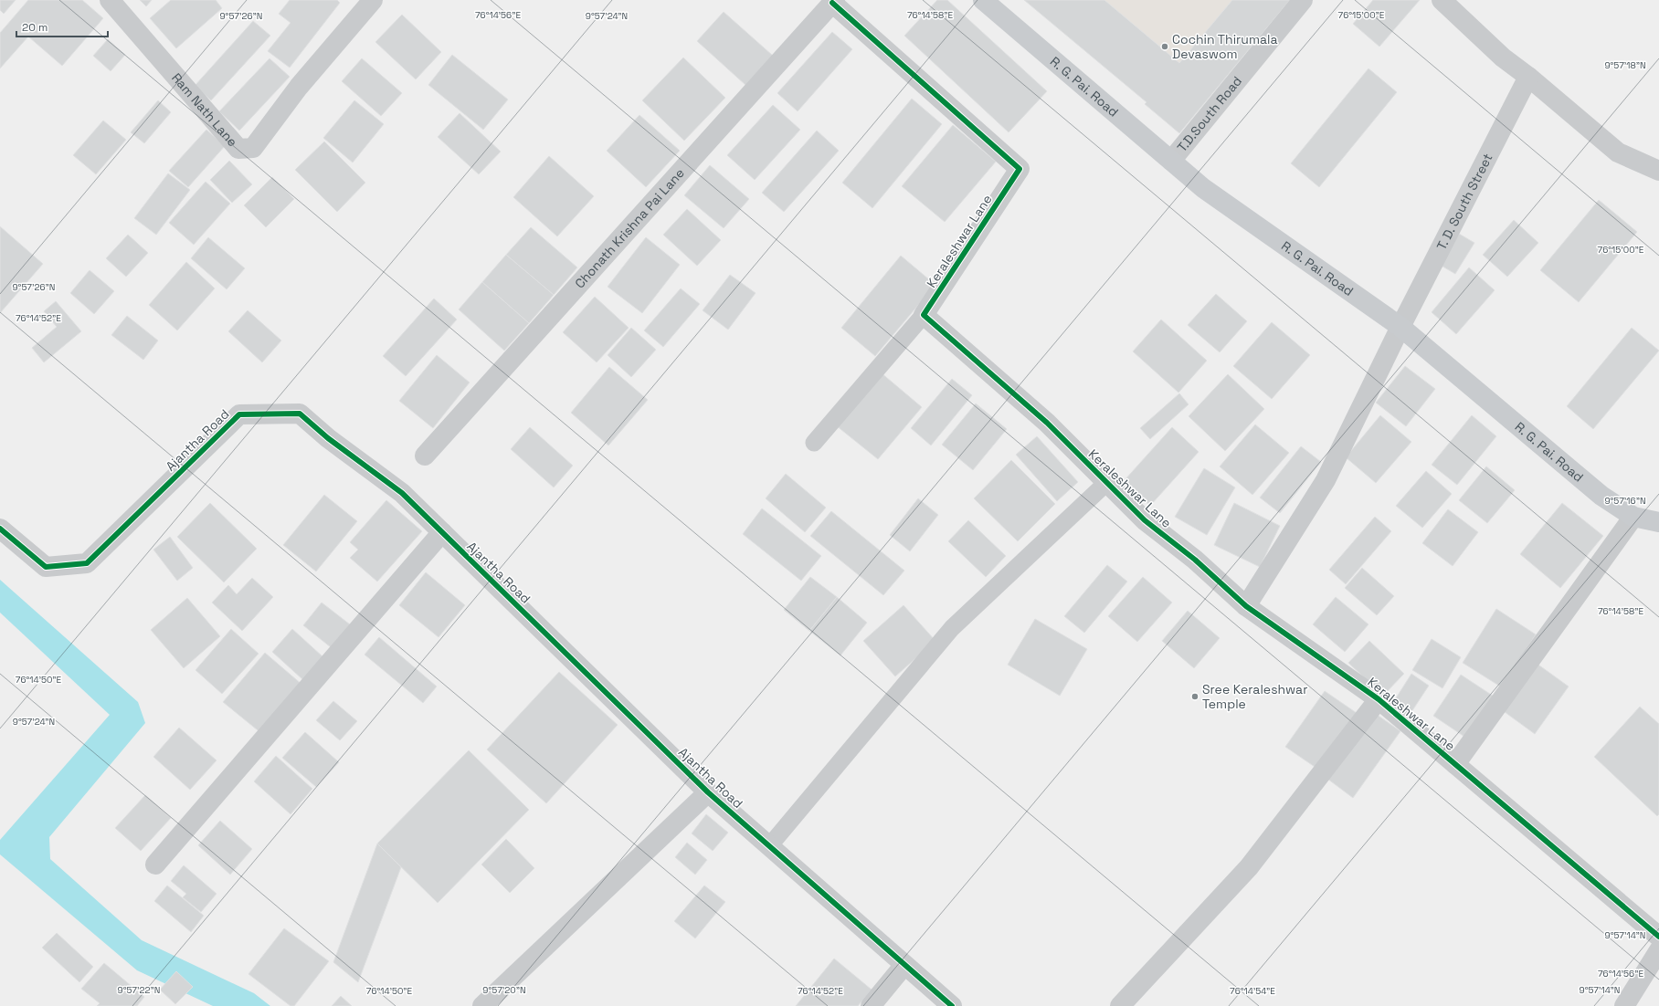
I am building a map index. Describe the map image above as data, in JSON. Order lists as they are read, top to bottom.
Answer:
{
  "streets": {
    "street": [
      "R. G. Pai. Road",
      "Ram Nath Lane",
      "T.D.South Road",
      "T. D. South Street",
      "Chonath Krishna Pai Lane",
      "Keraleshwar Lane",
      "Ajantha Road"
    ]
  },
  "crossings": [
    ["R. G. Pai. Road", "T.D.South Road"],
    ["R. G. Pai. Road", "T. D. South Street"],
    ["Chonath Krishna Pai Lane", "Keraleshwar Lane"]
  ],
  "places": ["Cochin Thirumala Devaswom", "Sree Keraleshwar Temple"],
  "scale_bar": "20 m",
  "coordinates": [
    "76°15'00\"E",
    "76°14'56\"E",
    "76°14'58\"E",
    "9°57'26\"N",
    "9°57'24\"N",
    "9°57'18\"N",
    "76°14'52\"E",
    "9°57'16\"N",
    "76°14'50\"E",
    "9°57'14\"N",
    "9°57'22\"N",
    "9°57'20\"N",
    "76°14'54\"E"
  ]
}
